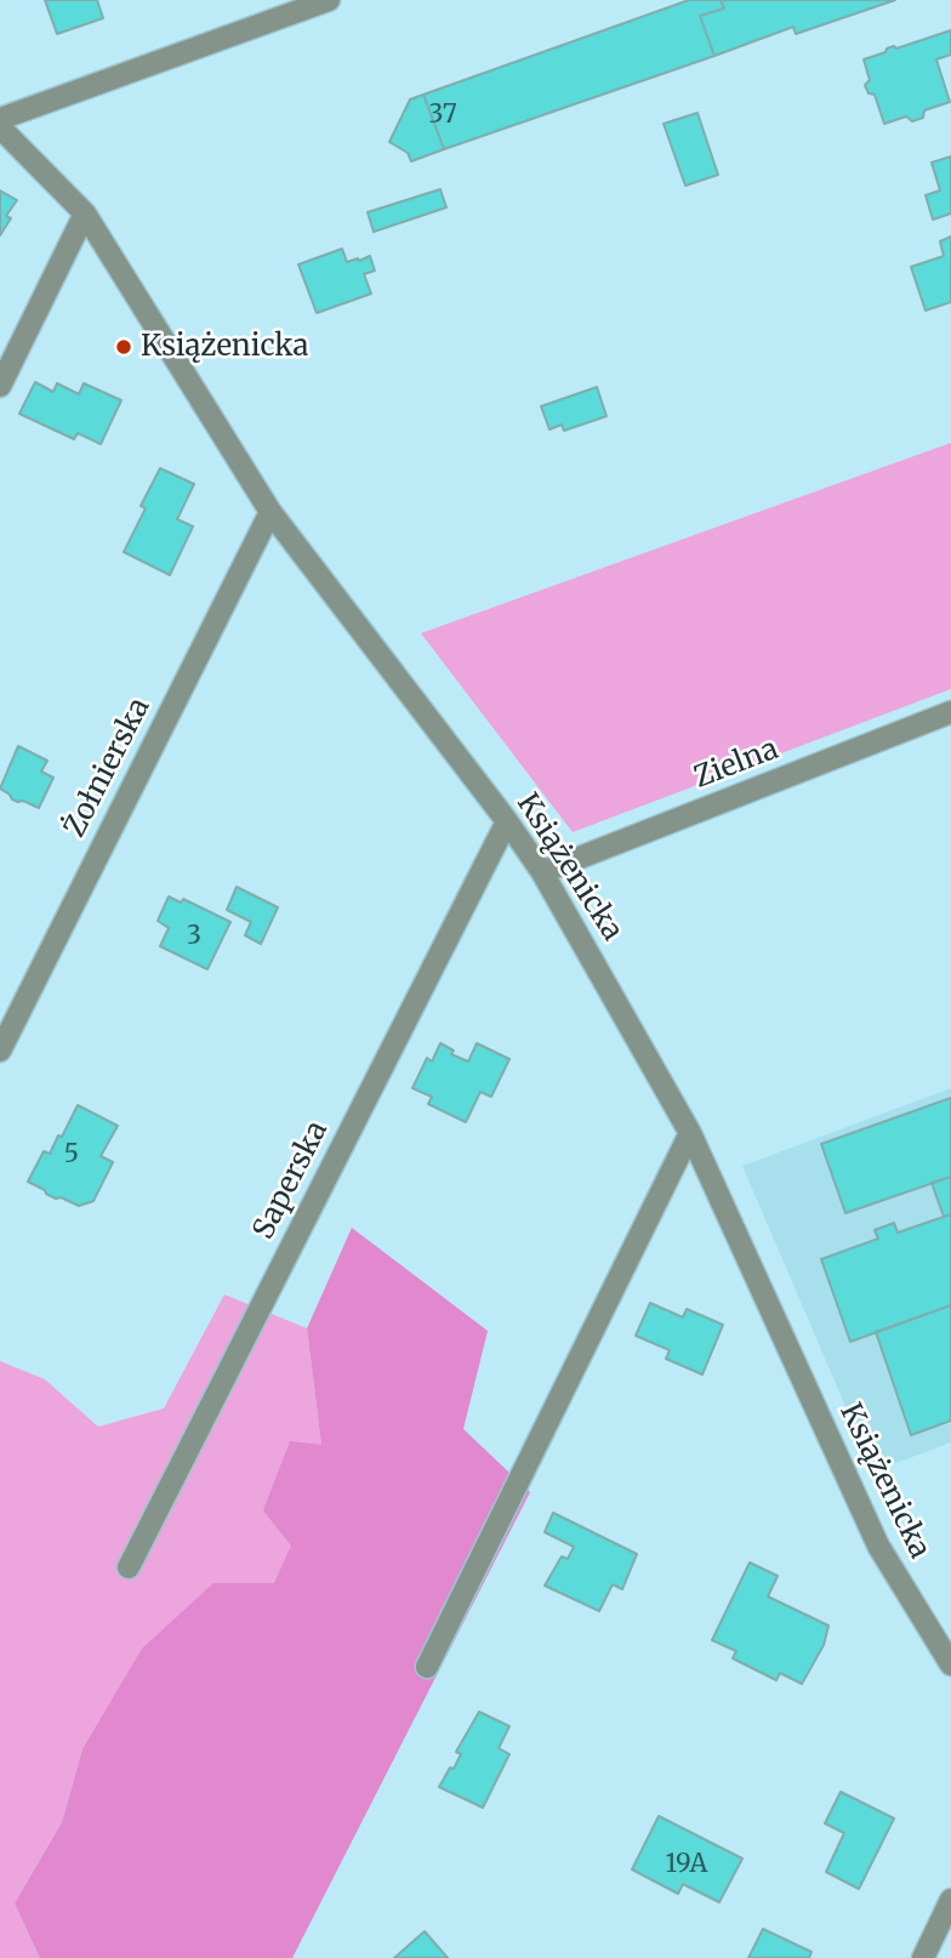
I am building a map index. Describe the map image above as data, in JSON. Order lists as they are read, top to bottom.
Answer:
{
  "streets": {
    "street": [
      "Zielna",
      "Żołnierska",
      "Książenicka",
      "Saperska"
    ]
  },
  "crossings": [
    ["Zielna", "Książenicka"],
    ["Żołnierska", "Książenicka"],
    ["Książenicka", "Saperska"]
  ],
  "places": ["Książenicka"],
  "house_numbers": [
    "37",
    "3",
    "5",
    "19A"
  ]
}
